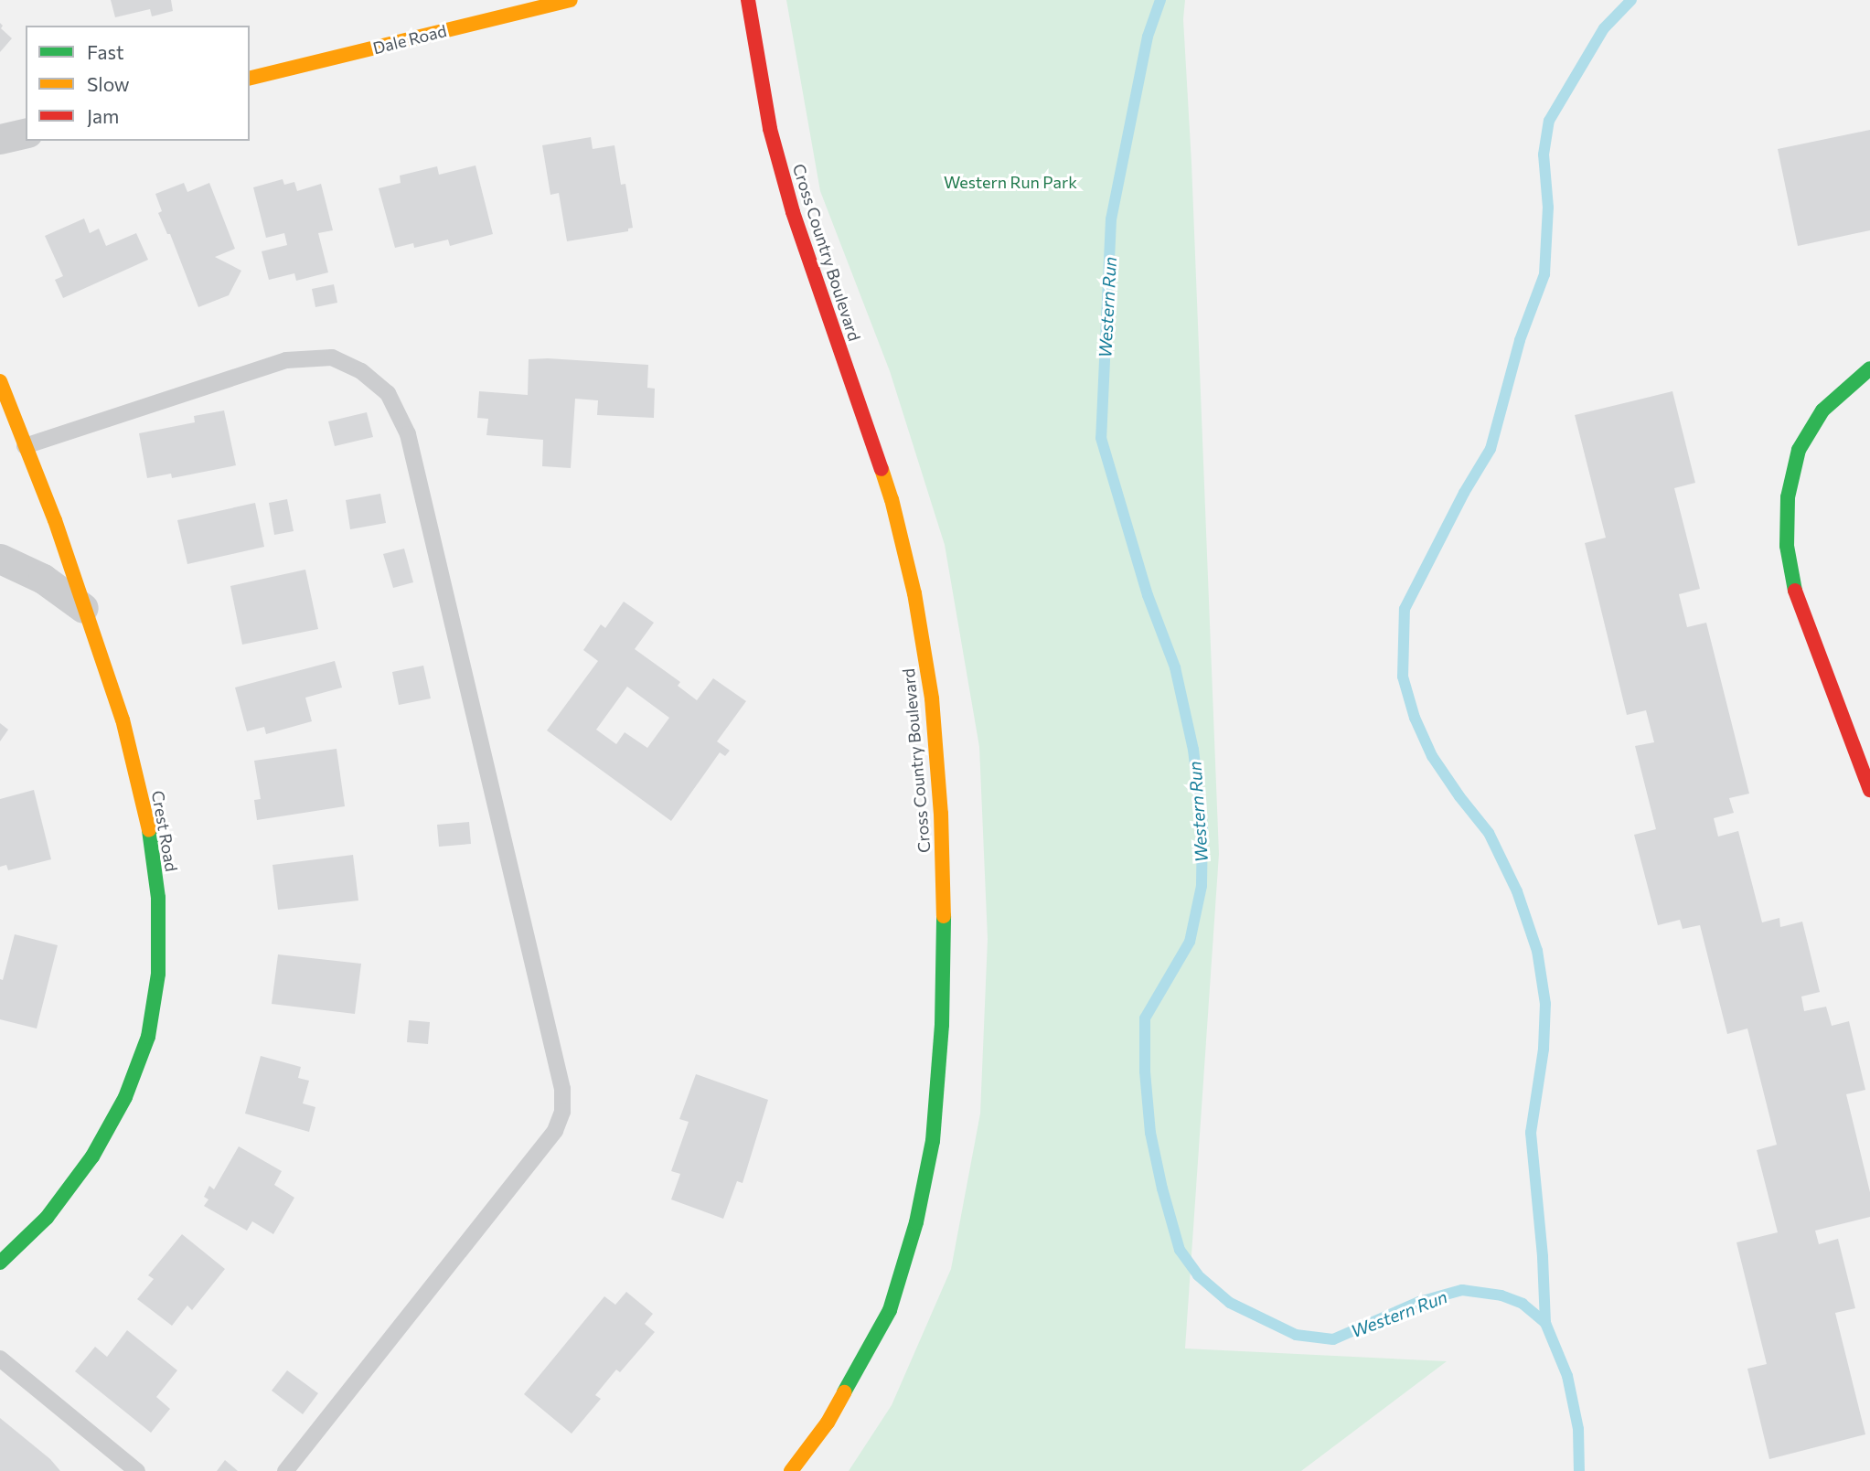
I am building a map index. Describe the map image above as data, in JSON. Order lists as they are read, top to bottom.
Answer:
{
  "streets": {
    "street": ["Dale Road", "Cross Country Boulevard", "Crest Road"]
  },
  "water": ["Western Run"],
  "parks": ["Western Run Park"],
  "legend": ["Fast", "Slow", "Jam"]
}
